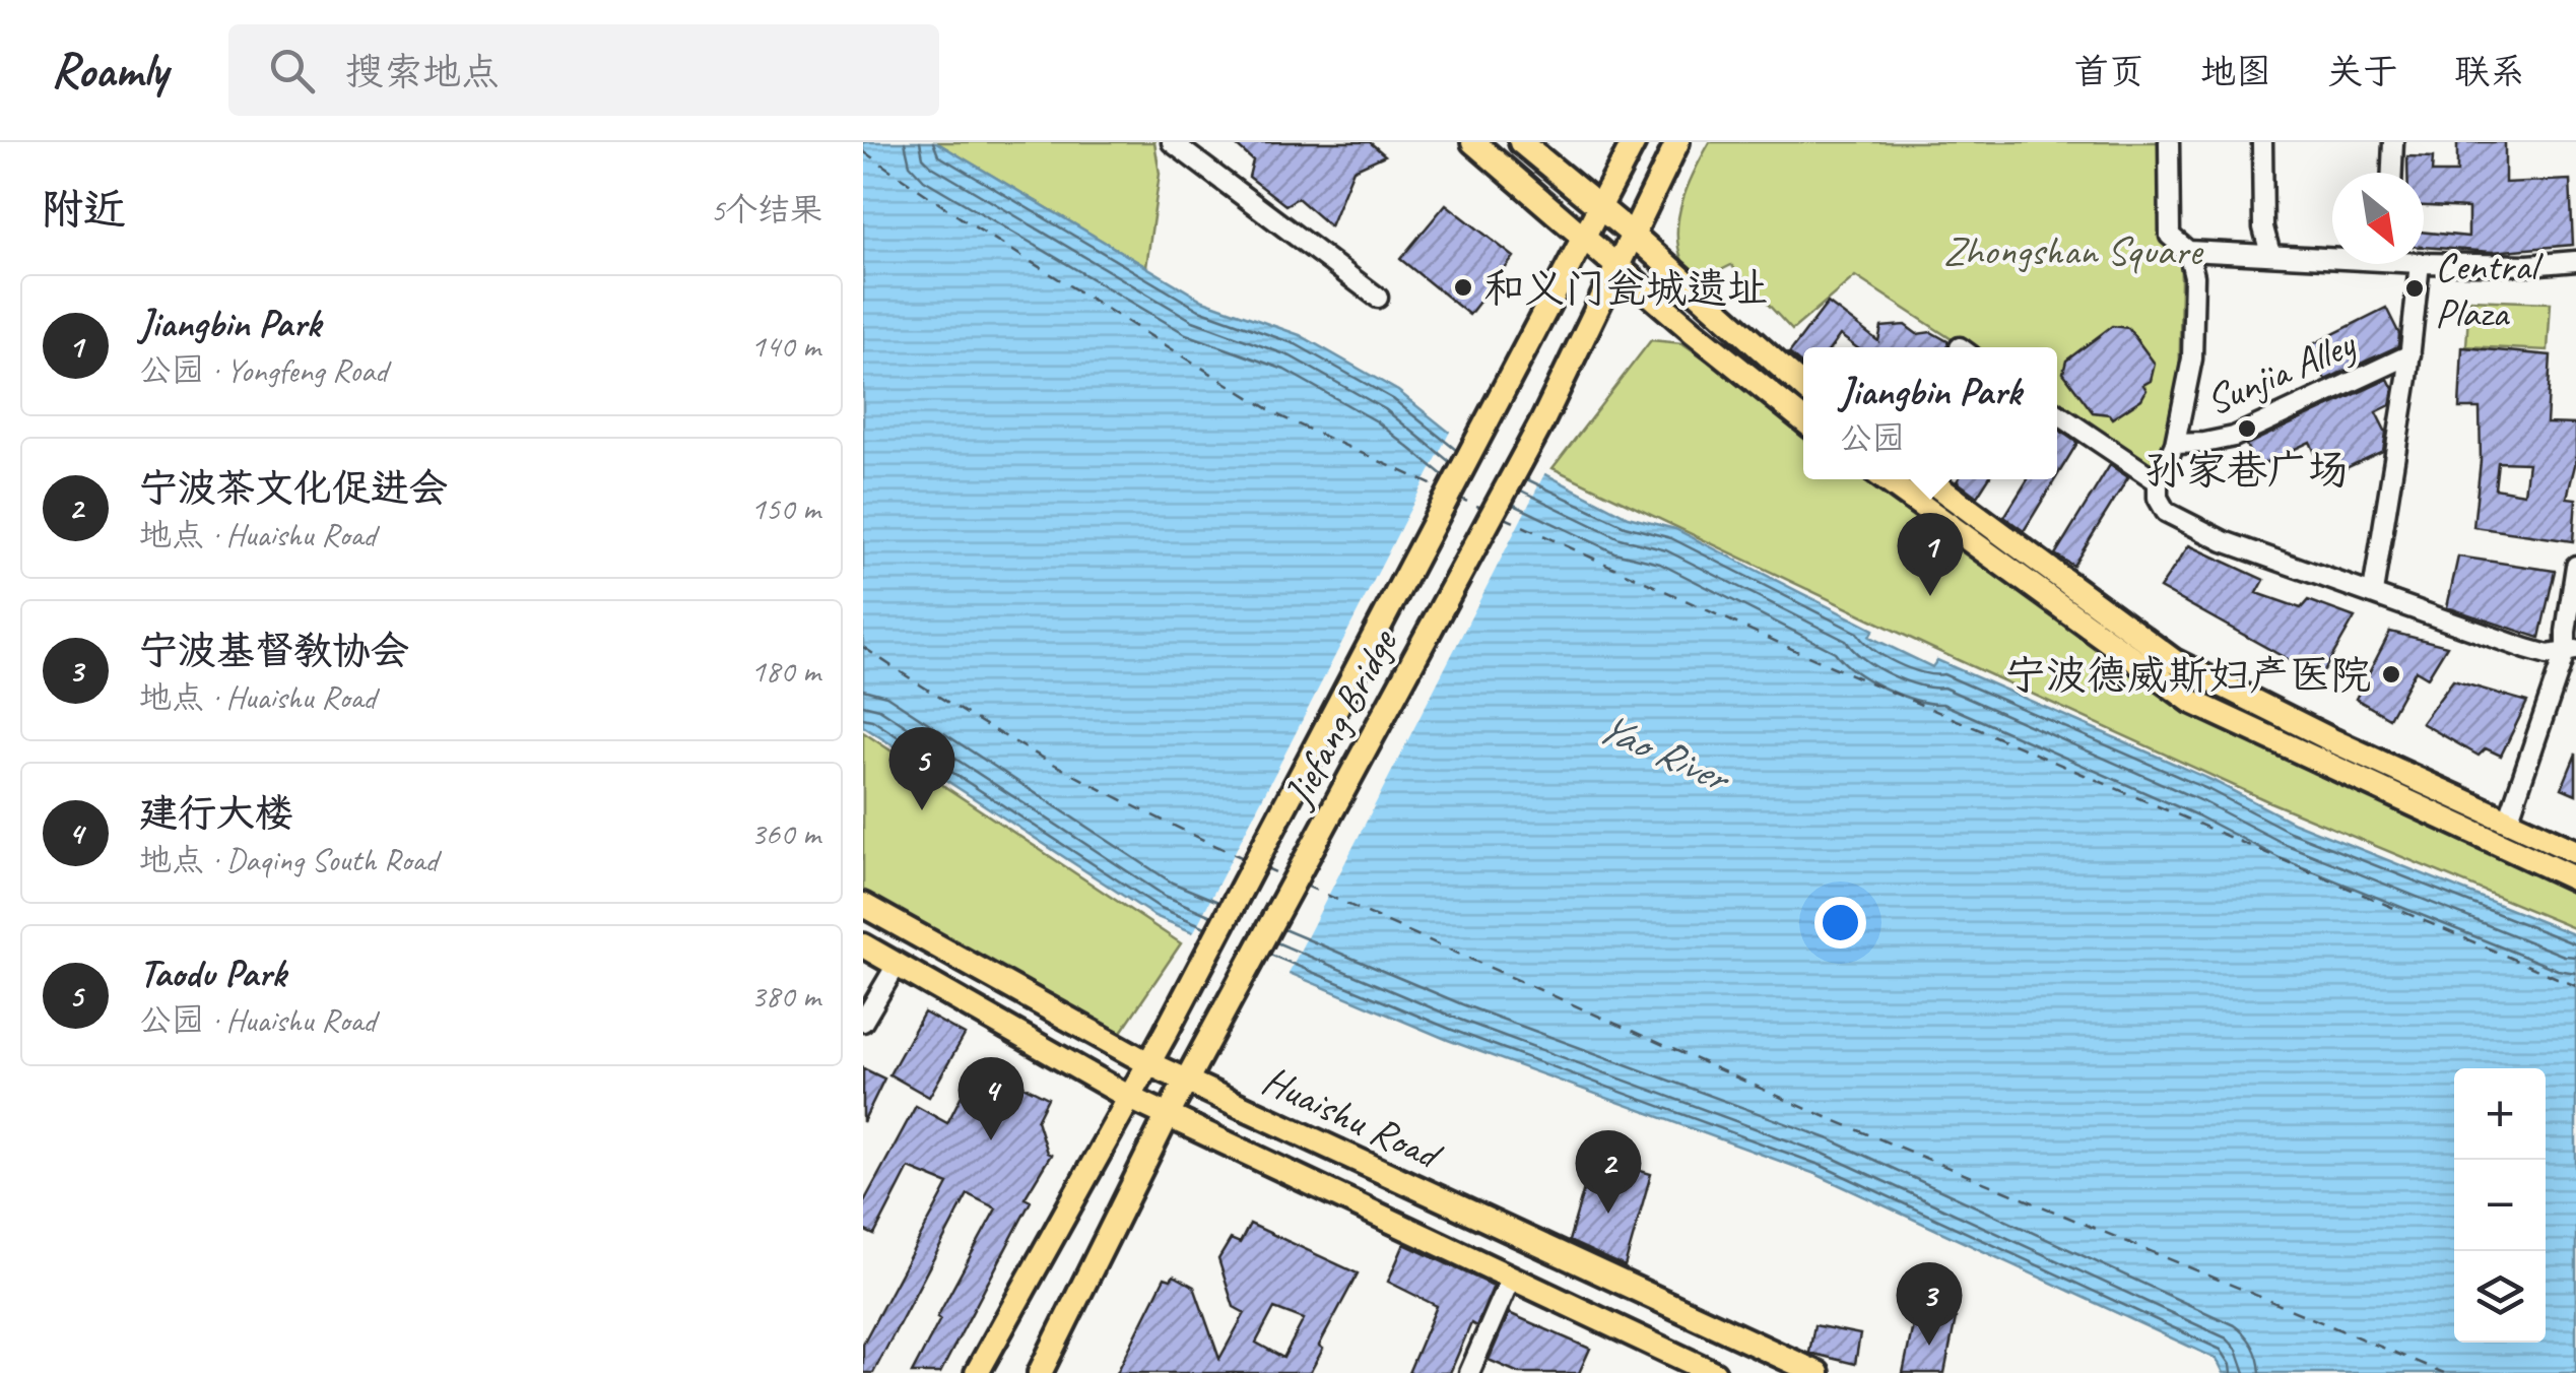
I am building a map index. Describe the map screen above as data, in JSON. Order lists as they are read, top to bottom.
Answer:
{
  "streets": {
    "main road": ["Jiefang Bridge", "Huaishu Road"],
    "street": ["Sunjia Alley"]
  },
  "crossings": [
    ["Jiefang Bridge", "Huaishu Road"]
  ],
  "water": ["Yao River"],
  "parks": ["Zhongshan Square"],
  "places": [
    "和义门瓮城遗址",
    "Central Plaza",
    "孙家巷广场",
    "宁波德威斯妇产医院"
  ],
  "north": "bottom right",
  "page": {
    "header": "Roamly",
    "search": "搜索地点",
    "nav": [
      "首页",
      "地图",
      "关于",
      "联系"
    ],
    "heading": ["附近", "5个结果"],
    "list": [
      {
        "mark": "1",
        "name": "Jiangbin Park",
        "note": "公园 · Yongfeng Road",
        "value": "140 m"
      },
      {
        "mark": "2",
        "name": "宁波茶文化促进会",
        "note": "地点 · Huaishu Road",
        "value": "150 m"
      },
      {
        "mark": "3",
        "name": "宁波基督教协会",
        "note": "地点 · Huaishu Road",
        "value": "180 m"
      },
      {
        "mark": "4",
        "name": "建行大楼",
        "note": "地点 · Daqing South Road",
        "value": "360 m"
      },
      {
        "mark": "5",
        "name": "Taodu Park",
        "note": "公园 · Huaishu Road",
        "value": "380 m"
      }
    ],
    "popup": ["Jiangbin Park", "公园"],
    "pins": [
      "1",
      "5",
      "4",
      "2",
      "3"
    ],
    "map_buttons": ["+", "−"]
  }
}
